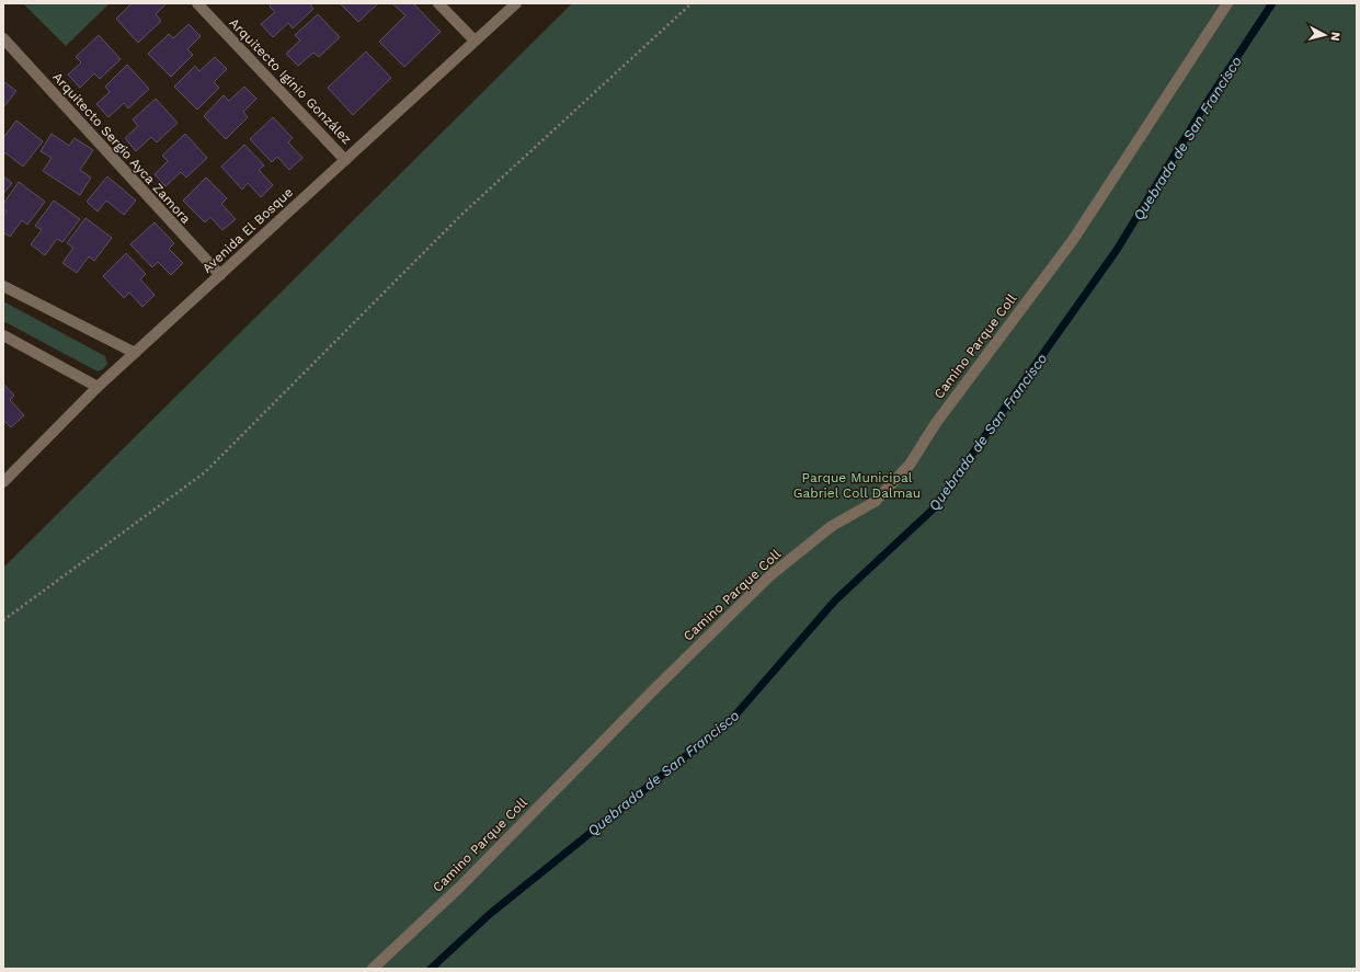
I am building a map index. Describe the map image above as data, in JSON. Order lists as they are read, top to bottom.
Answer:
{
  "streets": {
    "street": [
      "Arquitecto Iginio González",
      "Arquitecto Sergio Ayca Zamora",
      "Avenida El Bosque",
      "Camino Parque Coll"
    ]
  },
  "crossings": [
    ["Arquitecto Iginio González", "Avenida El Bosque"],
    ["Arquitecto Sergio Ayca Zamora", "Avenida El Bosque"]
  ],
  "water": ["Quebrada de San Francisco"],
  "parks": ["Parque Municipal Gabriel Coll Dalmau"],
  "north": "right"
}
